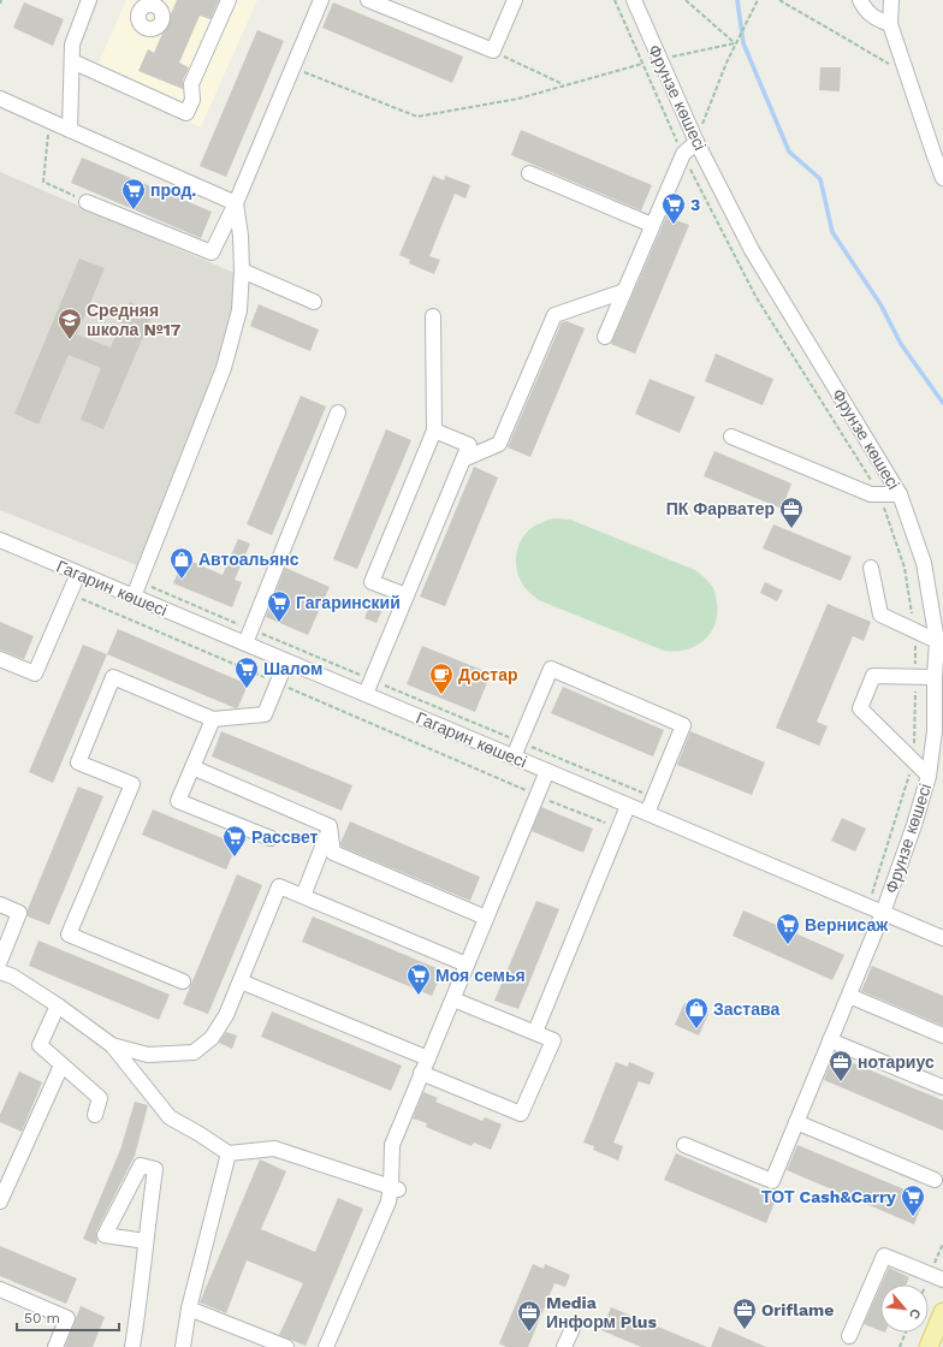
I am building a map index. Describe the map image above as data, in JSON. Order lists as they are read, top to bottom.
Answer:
{
  "streets": {
    "street": ["Фрунзе көшесі", "Гагарин көшесі"]
  },
  "crossings": [
    ["Фрунзе көшесі", "Гагарин көшесі"]
  ],
  "places": {
    "supermarket": [
      "прод.",
      "3",
      "Гагаринский",
      "Шалом",
      "Рассвет",
      "Вернисаж",
      "Моя семья",
      "ТОТ Cash&Carry"
    ],
    "school or university": ["Средняя школа №17"],
    "office": [
      "ПК Фарватер",
      "нотариус",
      "Oriflame",
      "Media Информ Plus"
    ],
    "shop": ["Автоальянс", "Застава"],
    "cafe": ["Достар"]
  },
  "scale_bar": "50 m",
  "north": "bottom right"
}
